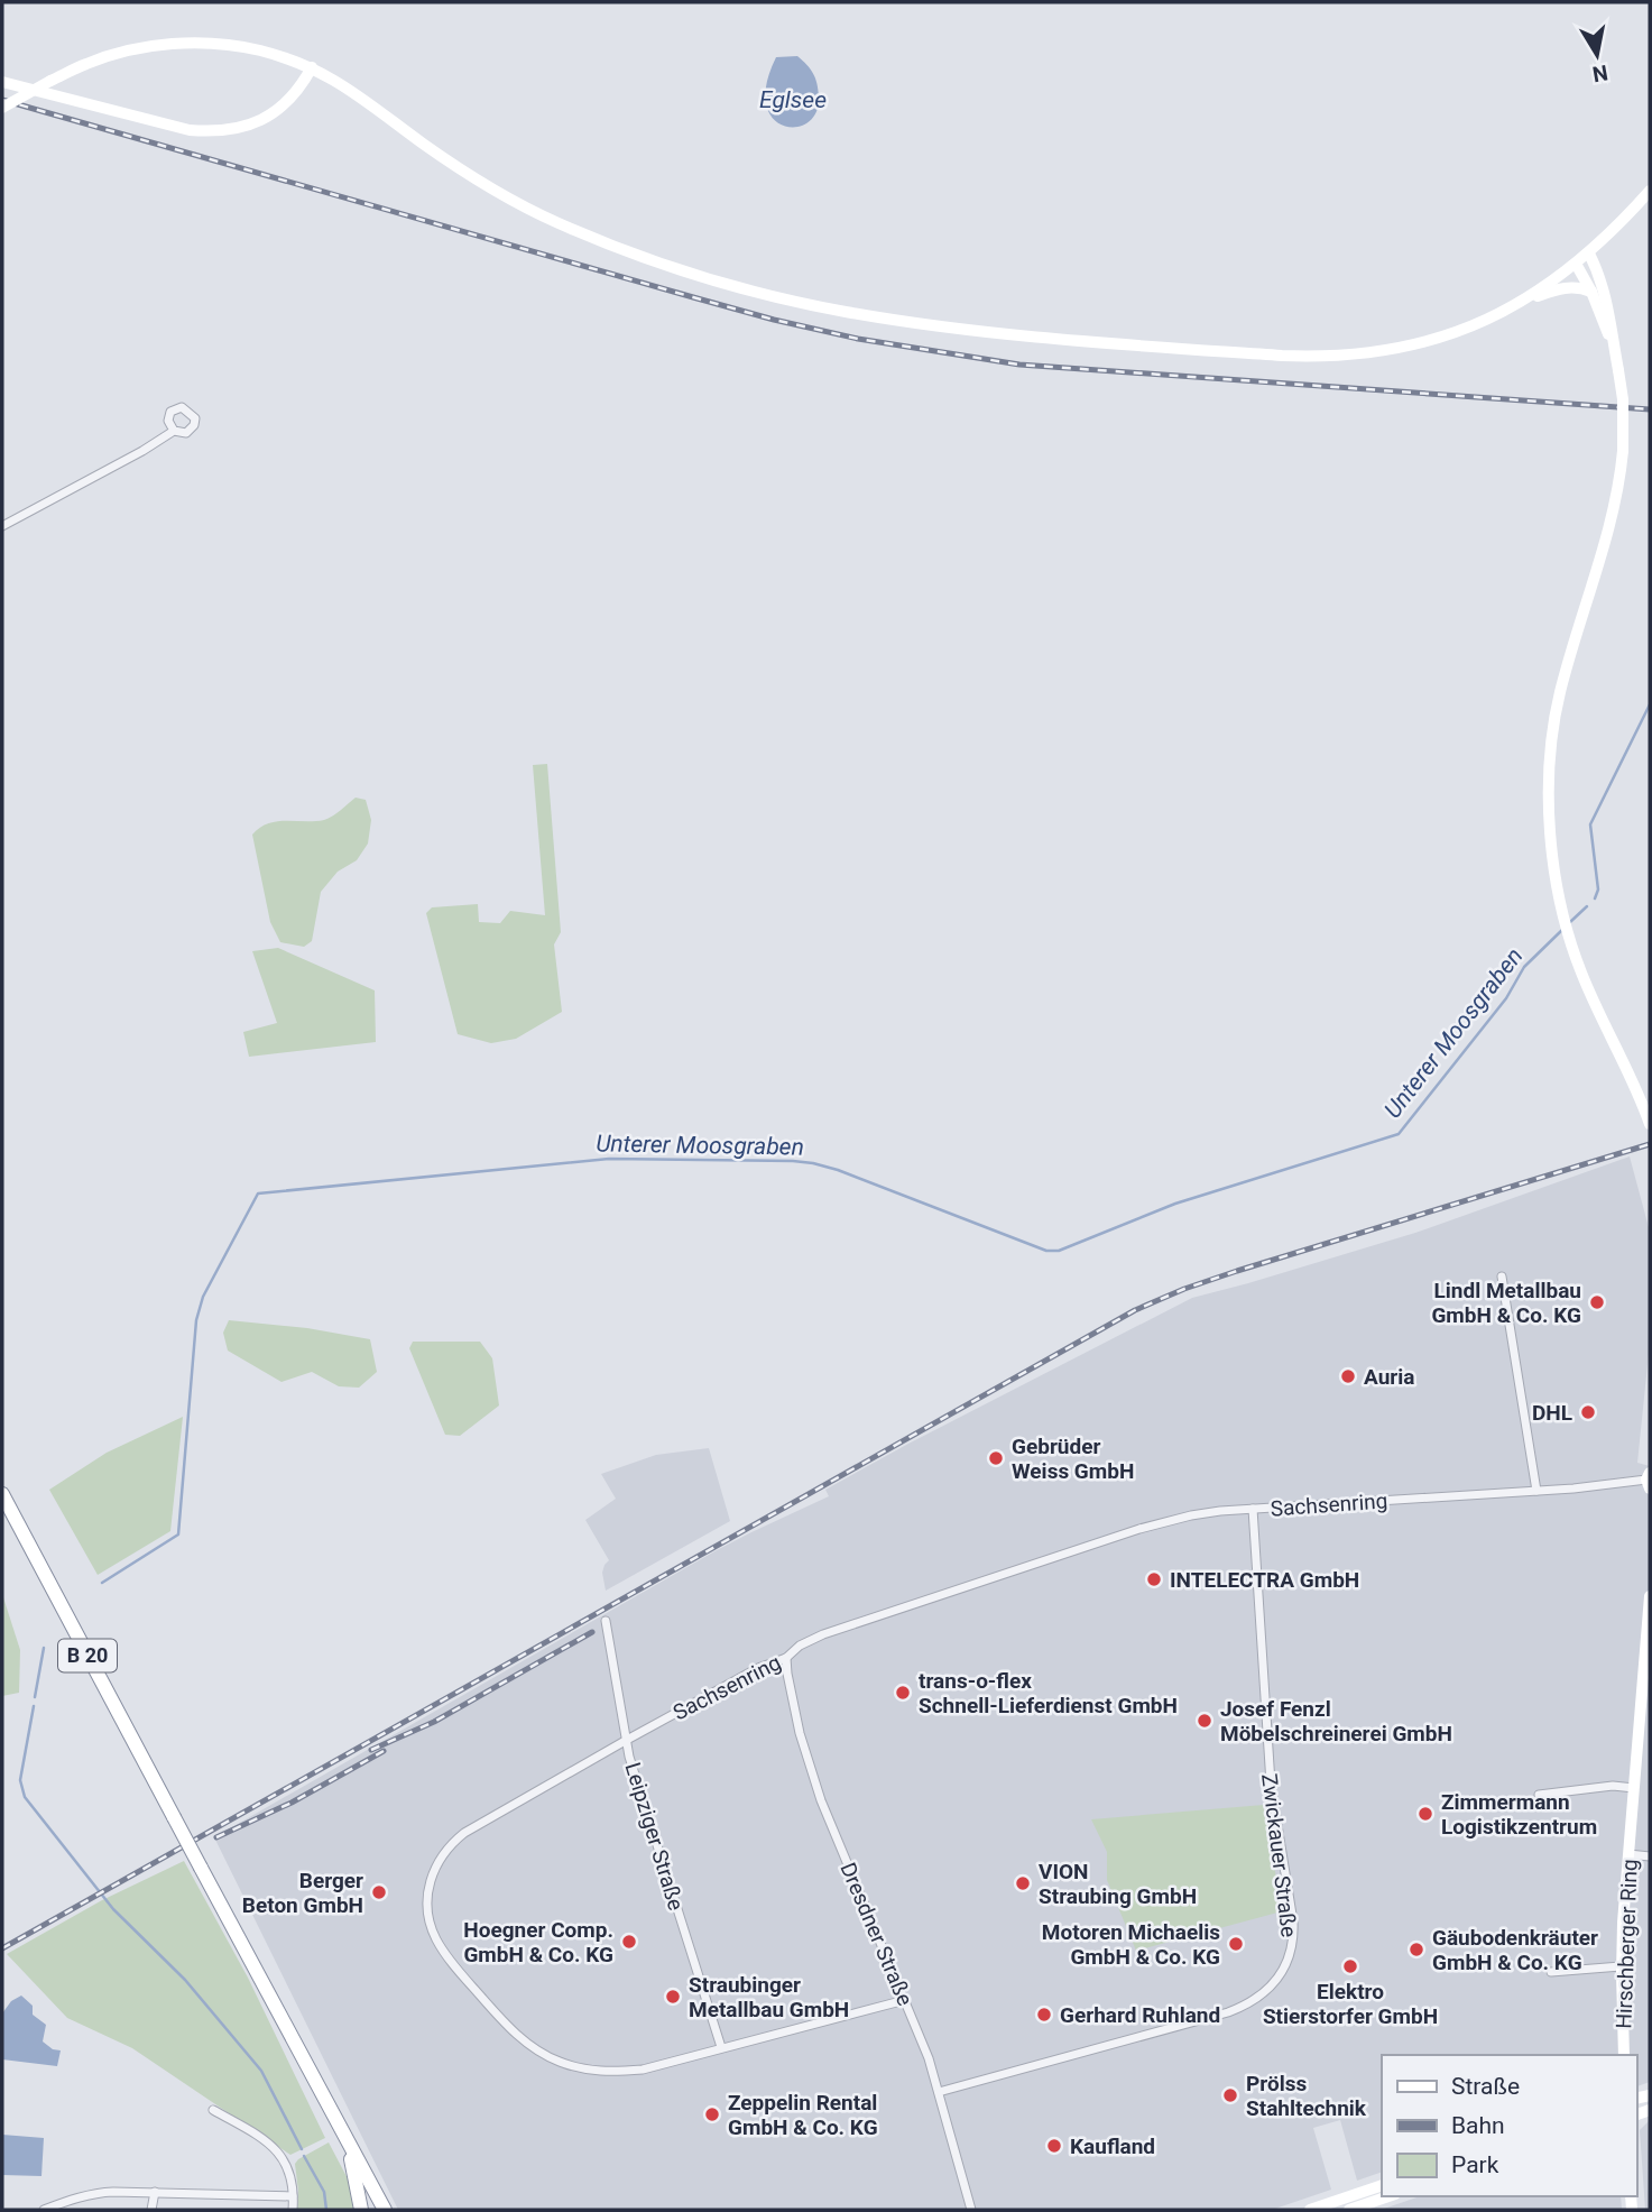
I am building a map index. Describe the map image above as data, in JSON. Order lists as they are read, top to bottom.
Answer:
{
  "streets": {
    "highway": ["B 20"],
    "street": [
      "Sachsenring",
      "Leipziger Straße",
      "Zwickauer Straße",
      "Dresdner Straße",
      "Hirschberger Ring"
    ]
  },
  "crossings": [
    ["Sachsenring", "Leipziger Straße"],
    ["Sachsenring", "Zwickauer Straße"],
    ["Sachsenring", "Dresdner Straße"],
    ["Zwickauer Straße", "Dresdner Straße"]
  ],
  "water": ["Eglsee", "Unterer Moosgraben"],
  "places": [
    "Lindl Metallbau GmbH & Co. KG",
    "Auria",
    "DHL",
    "Gebrüder Weiss GmbH",
    "INTELECTRA GmbH",
    "trans-o-flex Schnell-Lieferdienst GmbH",
    "Josef Fenzl Möbelschreinerei GmbH",
    "Zimmermann Logistikzentrum",
    "VION Straubing GmbH",
    "Berger Beton GmbH",
    "Hoegner Comp. GmbH & Co. KG",
    "Motoren Michaelis GmbH & Co. KG",
    "Gäubodenkräuter GmbH & Co. KG",
    "Elektro Stierstorfer GmbH",
    "Straubinger Metallbau GmbH",
    "Gerhard Ruhland",
    "Prölss Stahltechnik",
    "Zeppelin Rental GmbH & Co. KG",
    "Kaufland"
  ],
  "legend": ["Straße", "Bahn", "Park"],
  "north": "bottom"
}
